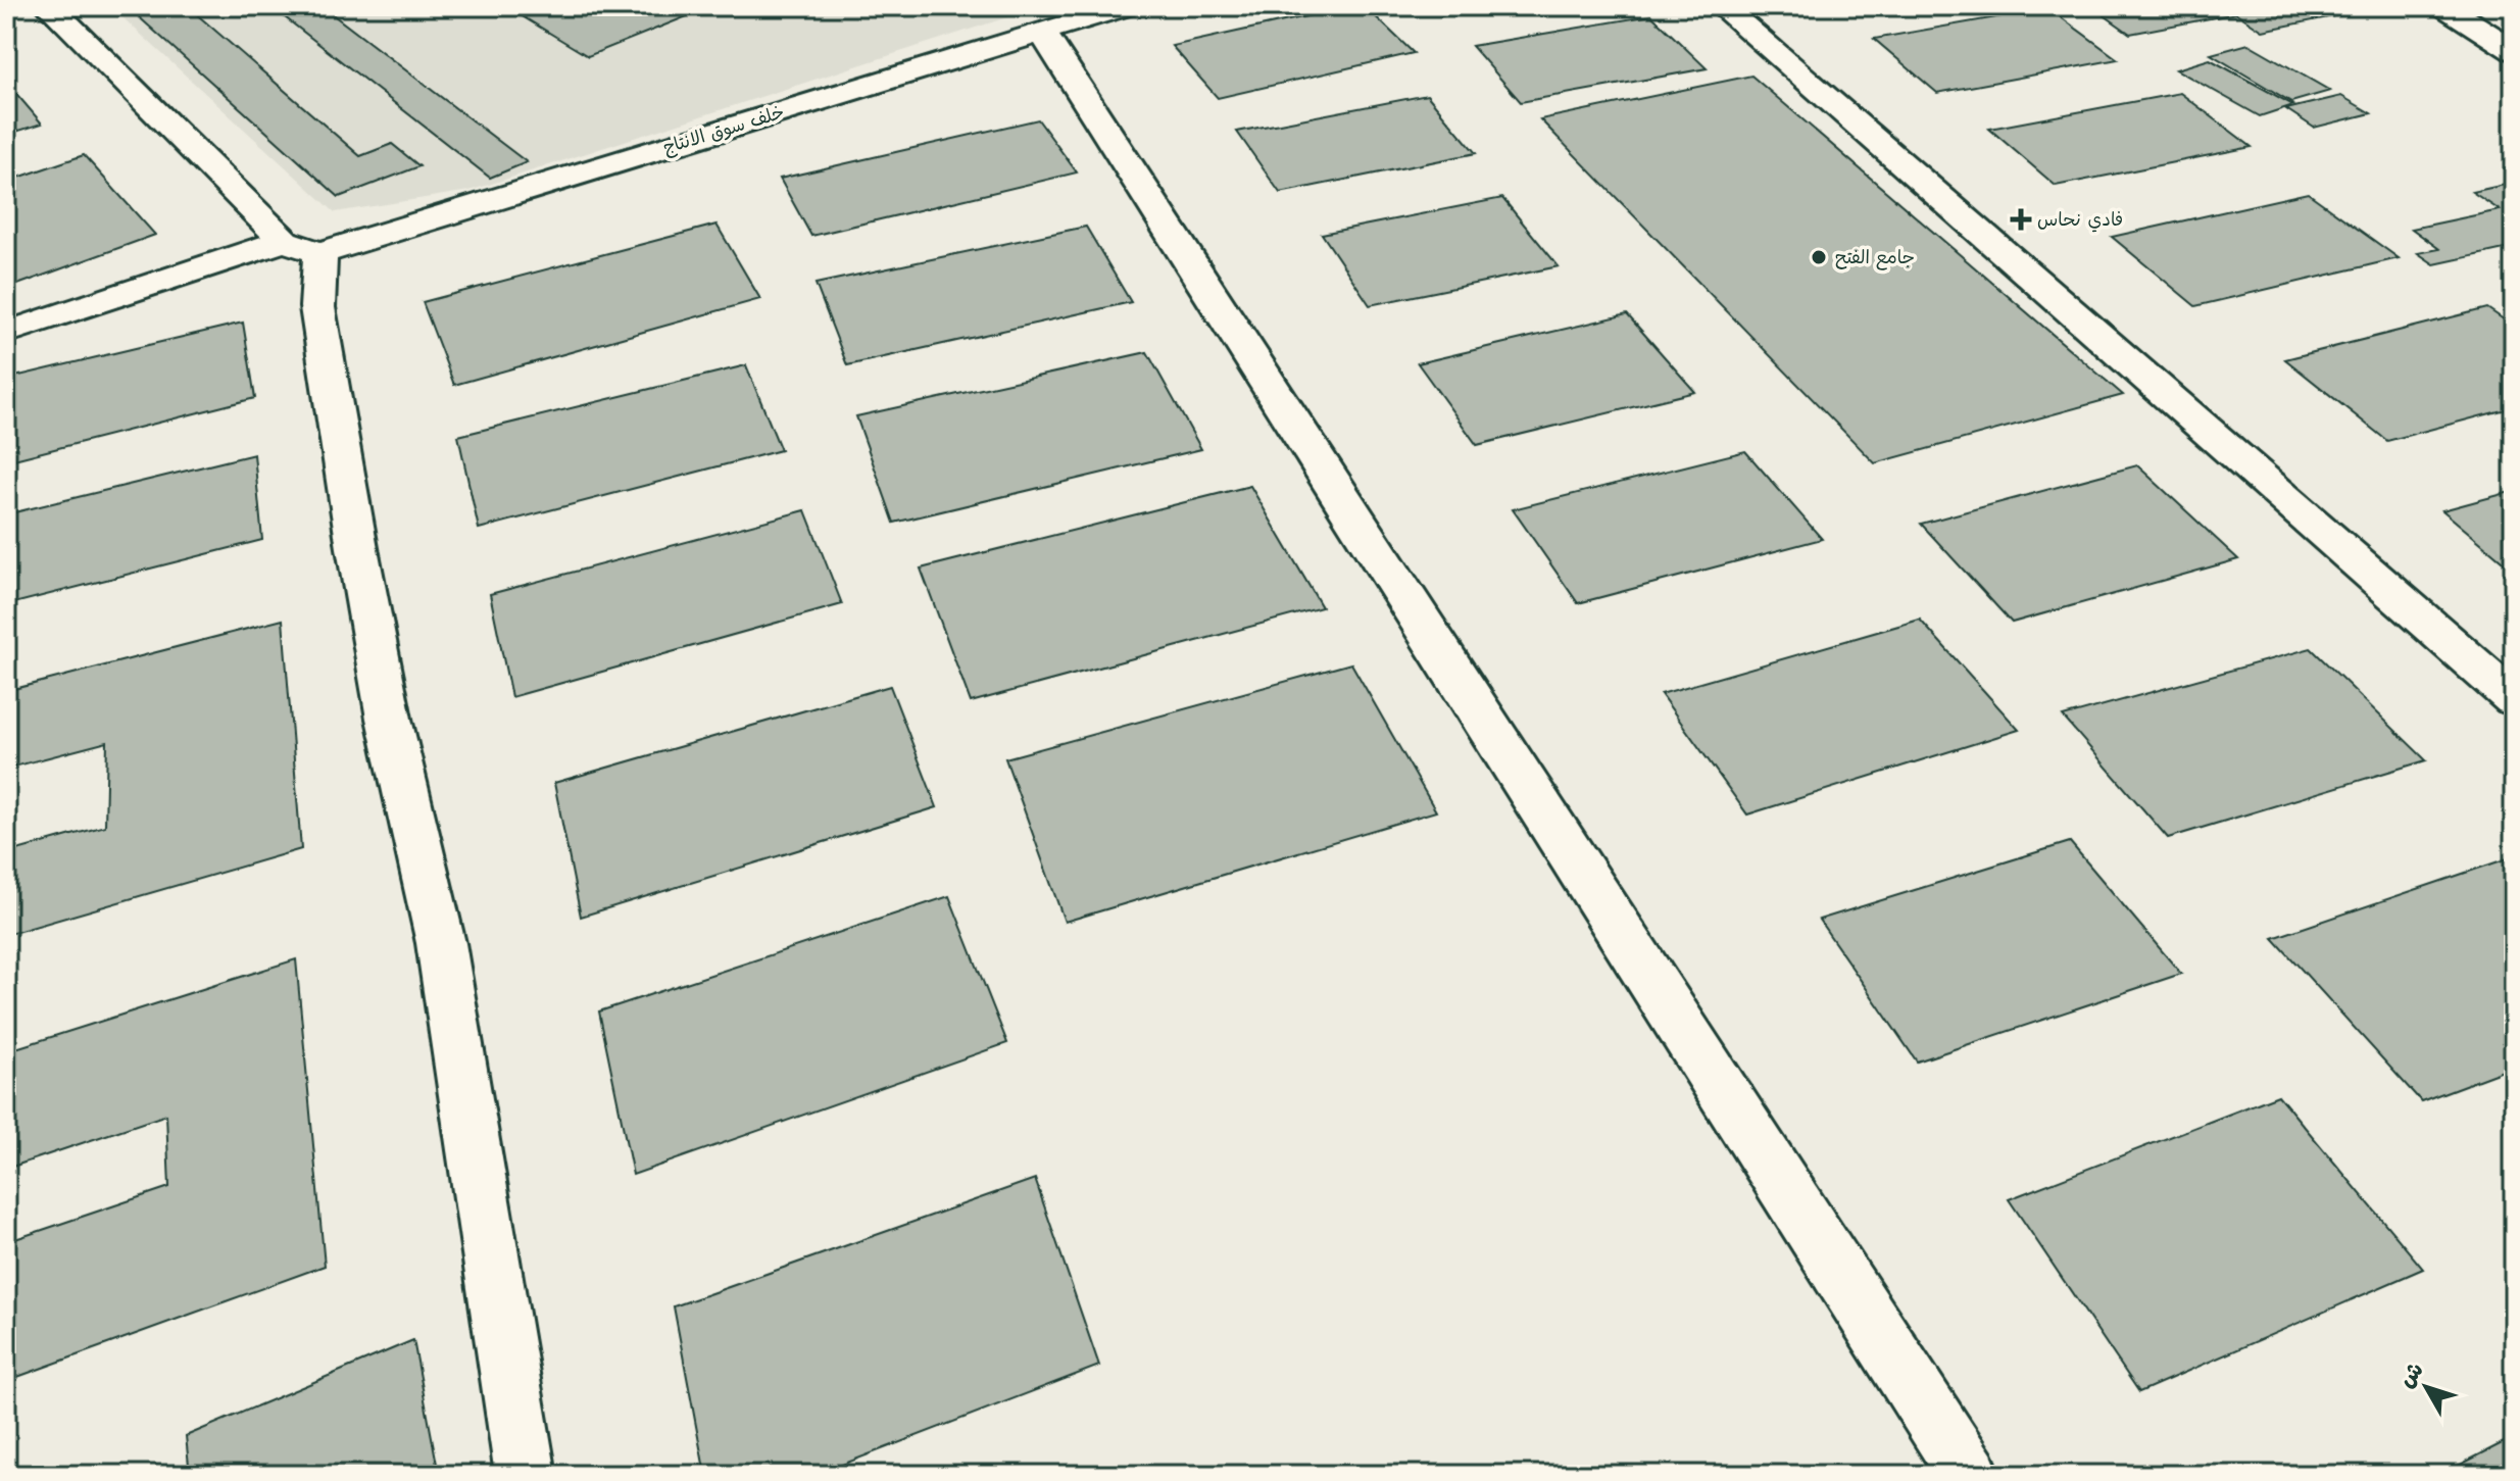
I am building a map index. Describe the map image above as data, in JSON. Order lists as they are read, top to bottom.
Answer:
{
  "streets": {
    "street": ["خلف سوق الانتاج"]
  },
  "places": {
    "health": ["فادي نحاس"],
    "other": ["جامع الفتح"]
  },
  "north": "top left"
}
